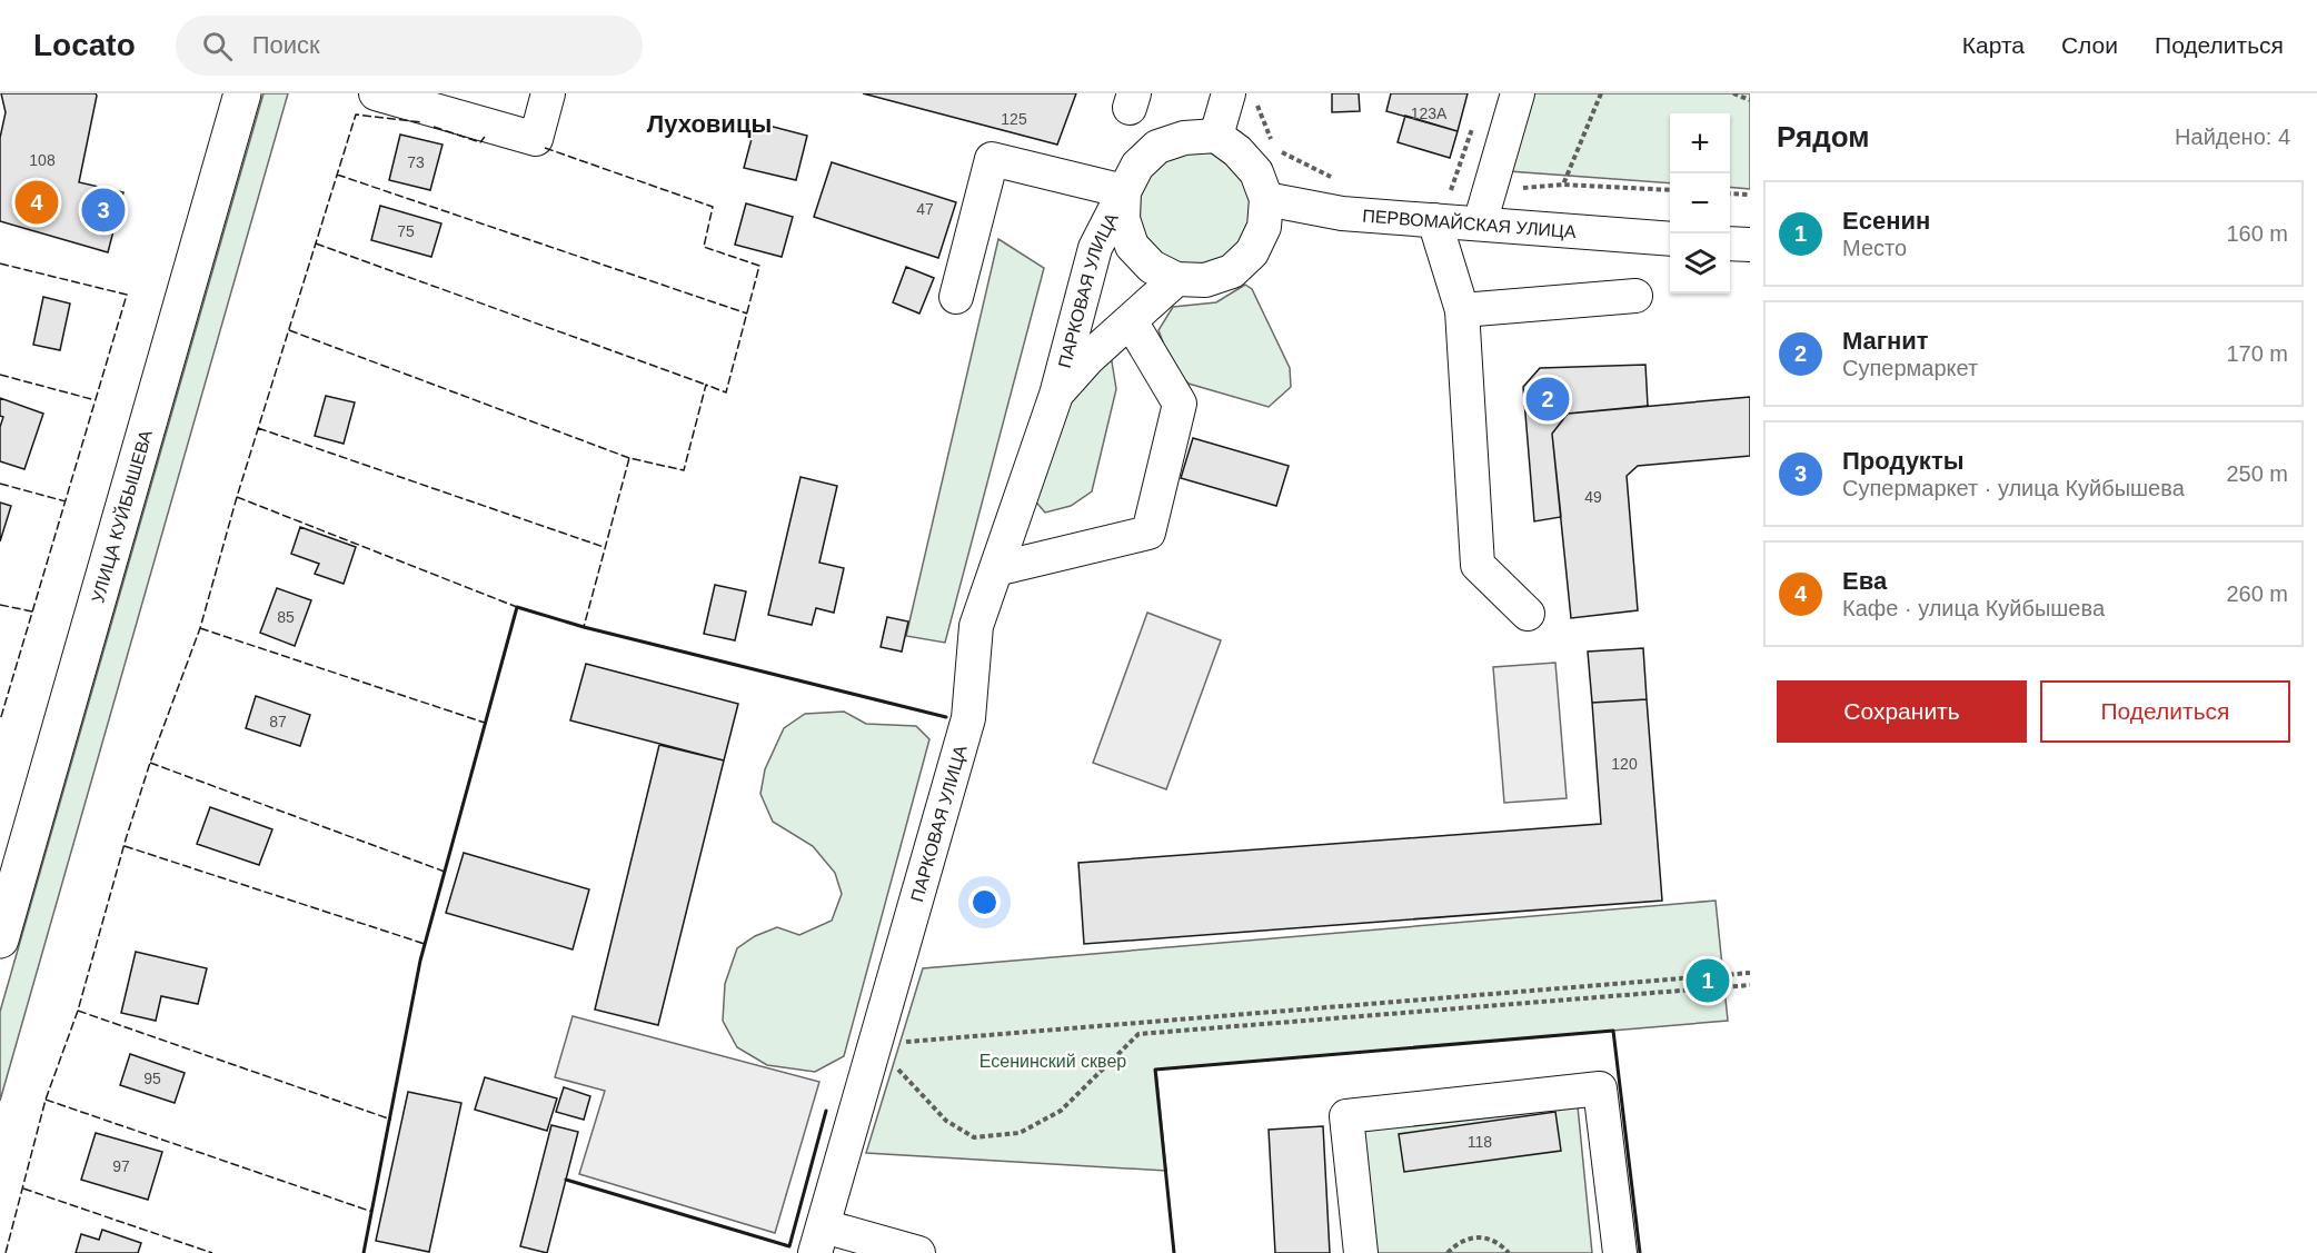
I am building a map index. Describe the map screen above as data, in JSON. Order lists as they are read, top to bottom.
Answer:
{
  "streets": {
    "highway": ["УЛИЦА КУЙБЫШЕВА"],
    "street": ["ПЕРВОМАЙСКАЯ УЛИЦА", "ПАРКОВАЯ УЛИЦА"]
  },
  "crossings": [
    ["ПЕРВОМАЙСКАЯ УЛИЦА", "ПАРКОВАЯ УЛИЦА"]
  ],
  "districts": ["Луховицы"],
  "parks": ["Есенинский сквер"],
  "house_numbers": [
    "123А",
    "125",
    "108",
    "73",
    "47",
    "75",
    "49",
    "85",
    "87",
    "120",
    "95",
    "118",
    "97"
  ],
  "page": {
    "header": "Locato",
    "search": "Поиск",
    "nav": ["Карта", "Слои", "Поделиться"],
    "heading": ["Рядом", "Найдено: 4"],
    "map_buttons": ["+", "−"],
    "pins": [
      "4",
      "3",
      "2",
      "1"
    ],
    "list": [
      {
        "mark": "1",
        "name": "Есенин",
        "note": "Место",
        "value": "160 m"
      },
      {
        "mark": "2",
        "name": "Магнит",
        "note": "Супермаркет",
        "value": "170 m"
      },
      {
        "mark": "3",
        "name": "Продукты",
        "note": "Супермаркет · улица Куйбышева",
        "value": "250 m"
      },
      {
        "mark": "4",
        "name": "Ева",
        "note": "Кафе · улица Куйбышева",
        "value": "260 m"
      }
    ],
    "buttons": ["Сохранить", "Поделиться"]
  }
}
